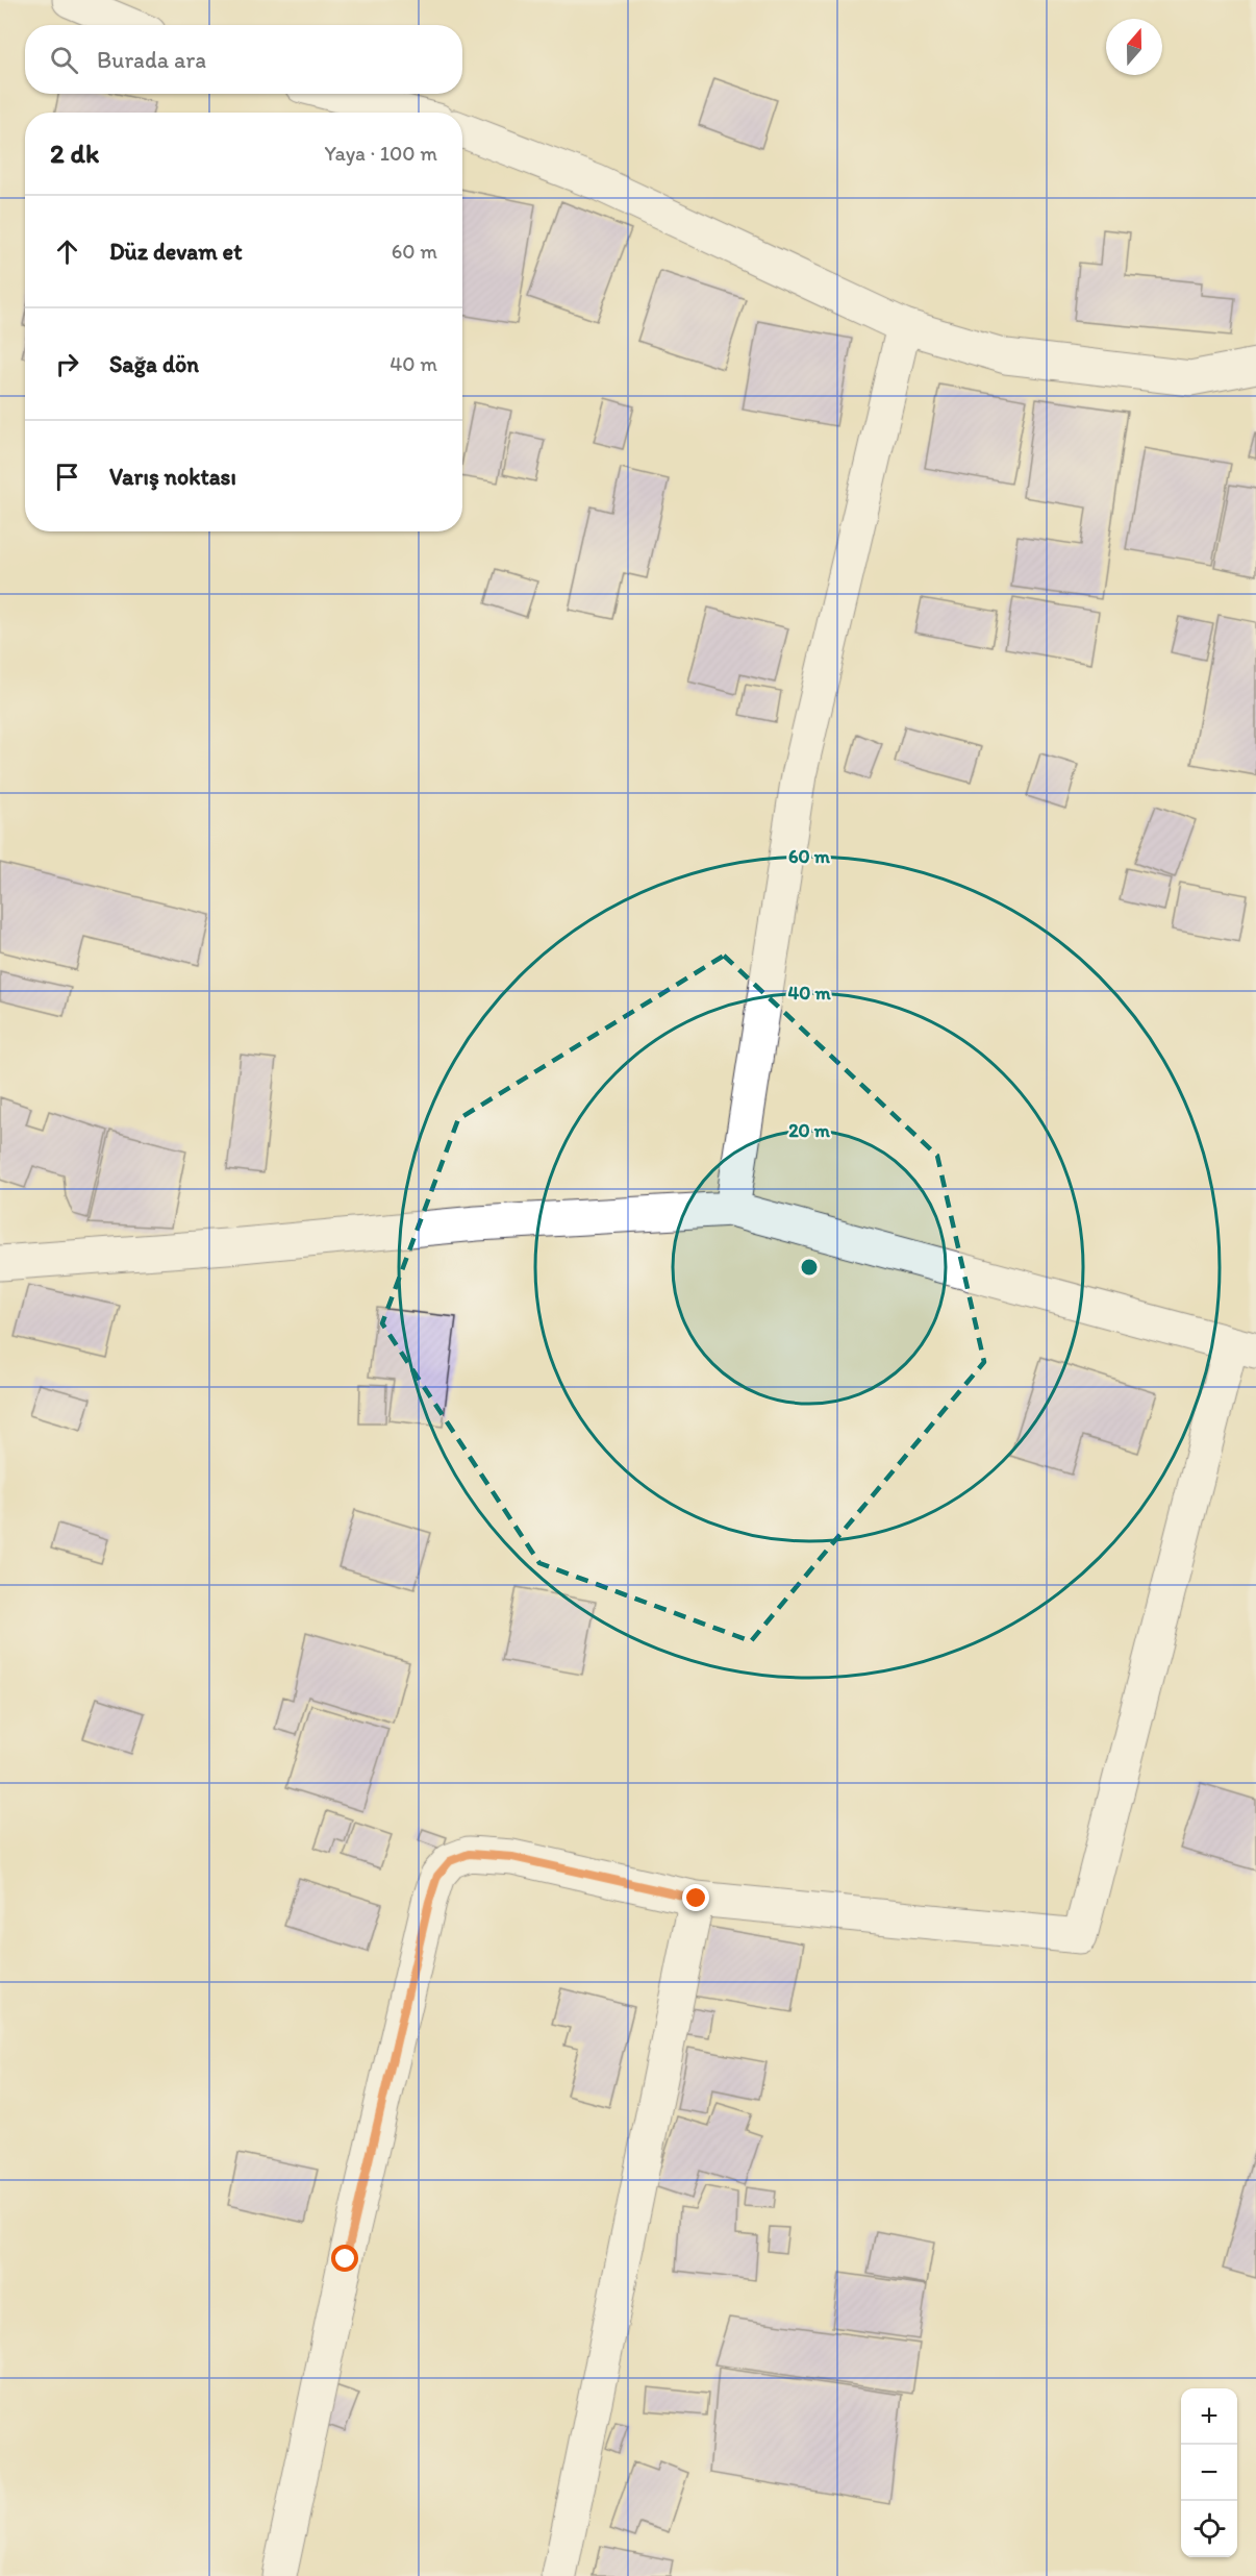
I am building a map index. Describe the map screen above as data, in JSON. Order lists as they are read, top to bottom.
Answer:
{
  "north": "top",
  "page": {
    "search": "Burada ara",
    "heading": ["2 dk", "Yaya · 100 m"],
    "list": [
      ["Düz devam et", "60 m"],
      ["Sağa dön", "40 m"],
      "Varış noktası"
    ],
    "map_buttons": ["+", "−"]
  },
  "rings": ["60 m", "40 m", "20 m"]
}
